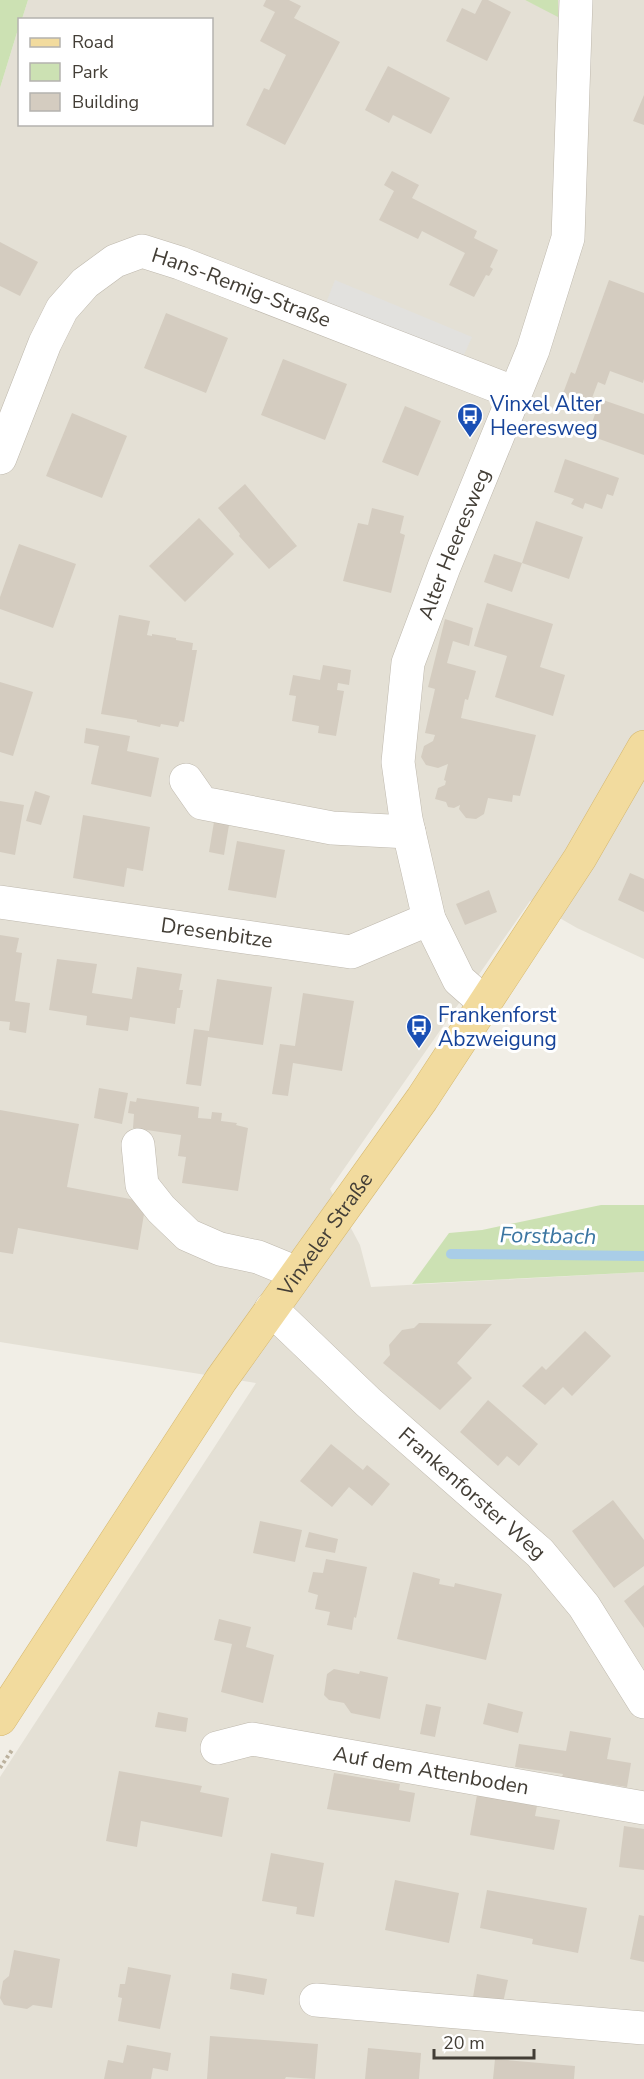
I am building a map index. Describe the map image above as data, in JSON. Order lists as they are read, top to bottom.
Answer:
{
  "streets": {
    "main road": ["Vinxeler Straße"],
    "street": [
      "Hans-Remig-Straße",
      "Alter Heeresweg",
      "Dresenbitze",
      "Frankenforster Weg",
      "Auf dem Attenboden"
    ]
  },
  "crossings": [
    ["Hans-Remig-Straße", "Alter Heeresweg"],
    ["Alter Heeresweg", "Dresenbitze"],
    ["Alter Heeresweg", "Vinxeler Straße"],
    ["Vinxeler Straße", "Frankenforster Weg"]
  ],
  "water": ["Forstbach"],
  "places": {
    "bus stop": ["Vinxel Alter Heeresweg", "Frankenforst Abzweigung"]
  },
  "legend": ["Road", "Park", "Building"],
  "scale_bar": "20 m"
}
